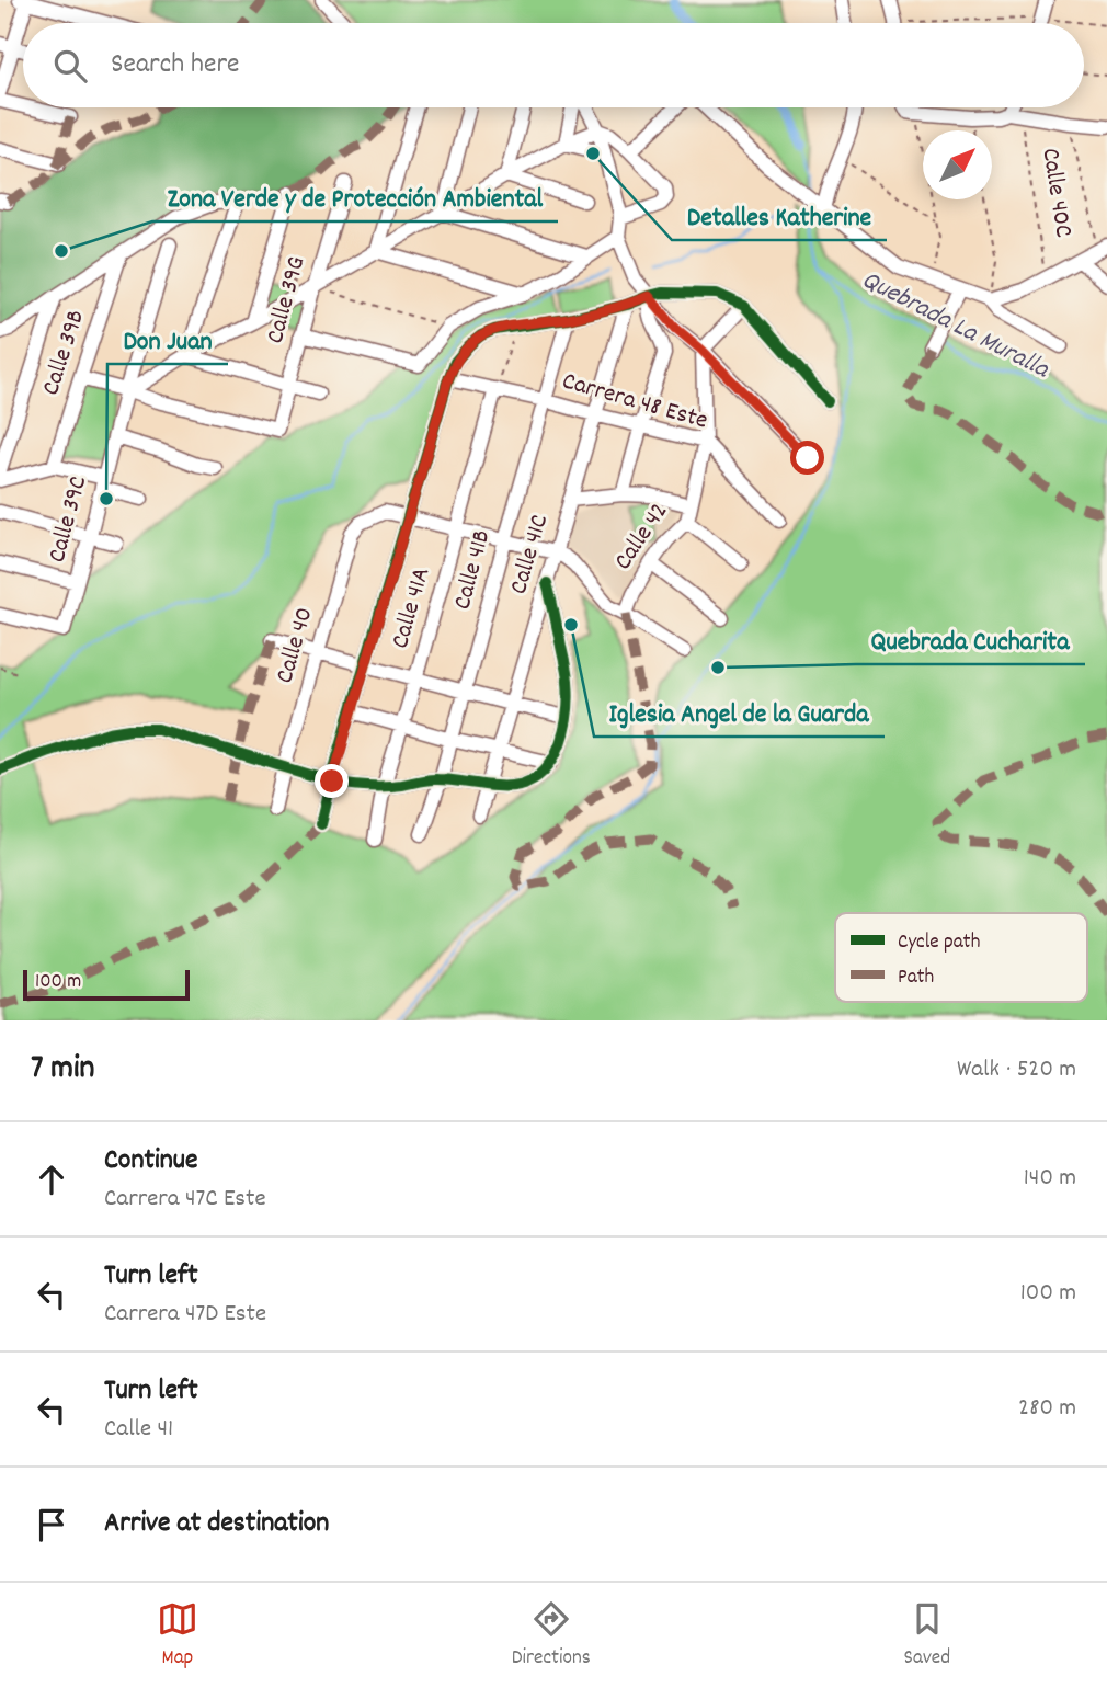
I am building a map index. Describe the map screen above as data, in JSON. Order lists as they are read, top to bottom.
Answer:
{
  "streets": {
    "street": [
      "Calle 39G",
      "Calle 39B",
      "Carrera 48 Este",
      "Calle 39C",
      "Calle 42",
      "Calle 41C",
      "Calle 41B",
      "Calle 41A",
      "Calle 40"
    ],
    "path": ["Calle 40C"]
  },
  "crossings": [
    ["Calle 39G", "Calle 39C"],
    ["Carrera 48 Este", "Calle 42"],
    ["Carrera 48 Este", "Calle 41C"],
    ["Carrera 48 Este", "Calle 41B"],
    ["Carrera 48 Este", "Calle 41A"]
  ],
  "water": ["Quebrada La Muralla"],
  "places": [
    "Detalles Katherine",
    "Zona Verde y de Protección Ambiental",
    "Don Juan",
    "Iglesia Angel de la Guarda",
    "Quebrada Cucharita"
  ],
  "legend": ["Cycle path", "Path"],
  "scale_bar": "100 m",
  "north": "top right",
  "page": {
    "search": "Search here",
    "scale": "100 m",
    "heading": ["7 min", "Walk · 520 m"],
    "list": [
      ["Continue", "Carrera 47C Este", "140 m"],
      ["Turn left", "Carrera 47D Este", "100 m"],
      ["Turn left", "Calle 41", "280 m"],
      "Arrive at destination"
    ],
    "nav": ["Map", "Directions", "Saved"]
  }
}
